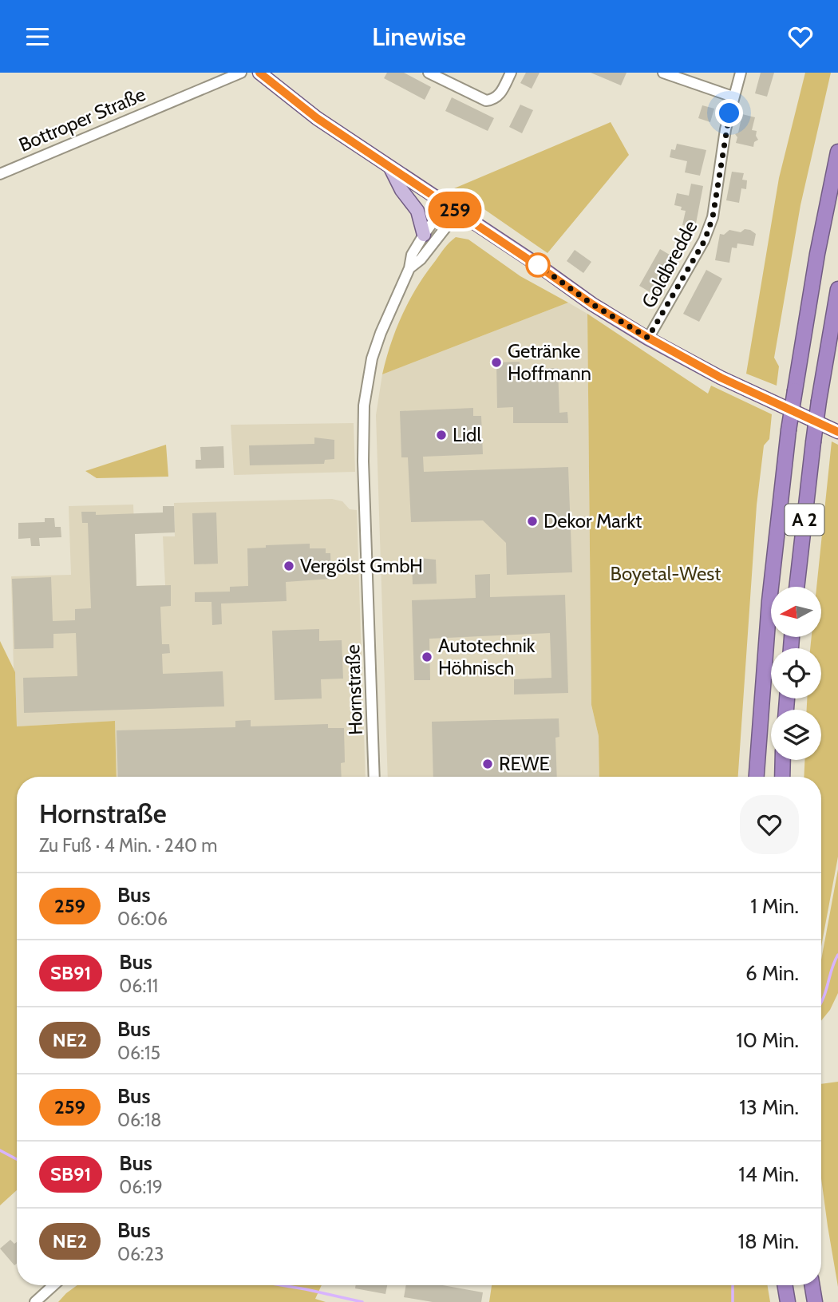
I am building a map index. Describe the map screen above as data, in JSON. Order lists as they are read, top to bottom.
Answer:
{
  "streets": {
    "highway": ["A 2"],
    "street": ["Bottroper Straße", "Goldbredde", "Hornstraße"]
  },
  "parks": ["Boyetal-West"],
  "places": [
    "Getränke Hoffmann",
    "Lidl",
    "Dekor Markt",
    "Vergölst GmbH",
    "Autotechnik Höhnisch",
    "REWE"
  ],
  "lines": ["bus line 259"],
  "north": "left",
  "page": {
    "header": "Linewise",
    "on_map": "259",
    "heading": ["Hornstraße", "Zu Fuß · 4 Min. · 240 m"],
    "list": [
      {
        "mark": "259",
        "name": "Bus",
        "note": "06:06",
        "value": "1 Min."
      },
      {
        "mark": "SB91",
        "name": "Bus",
        "note": "06:11",
        "value": "6 Min."
      },
      {
        "mark": "NE2",
        "name": "Bus",
        "note": "06:15",
        "value": "10 Min."
      },
      {
        "mark": "259",
        "name": "Bus",
        "note": "06:18",
        "value": "13 Min."
      },
      {
        "mark": "SB91",
        "name": "Bus",
        "note": "06:19",
        "value": "14 Min."
      },
      {
        "mark": "NE2",
        "name": "Bus",
        "note": "06:23",
        "value": "18 Min."
      }
    ]
  }
}
